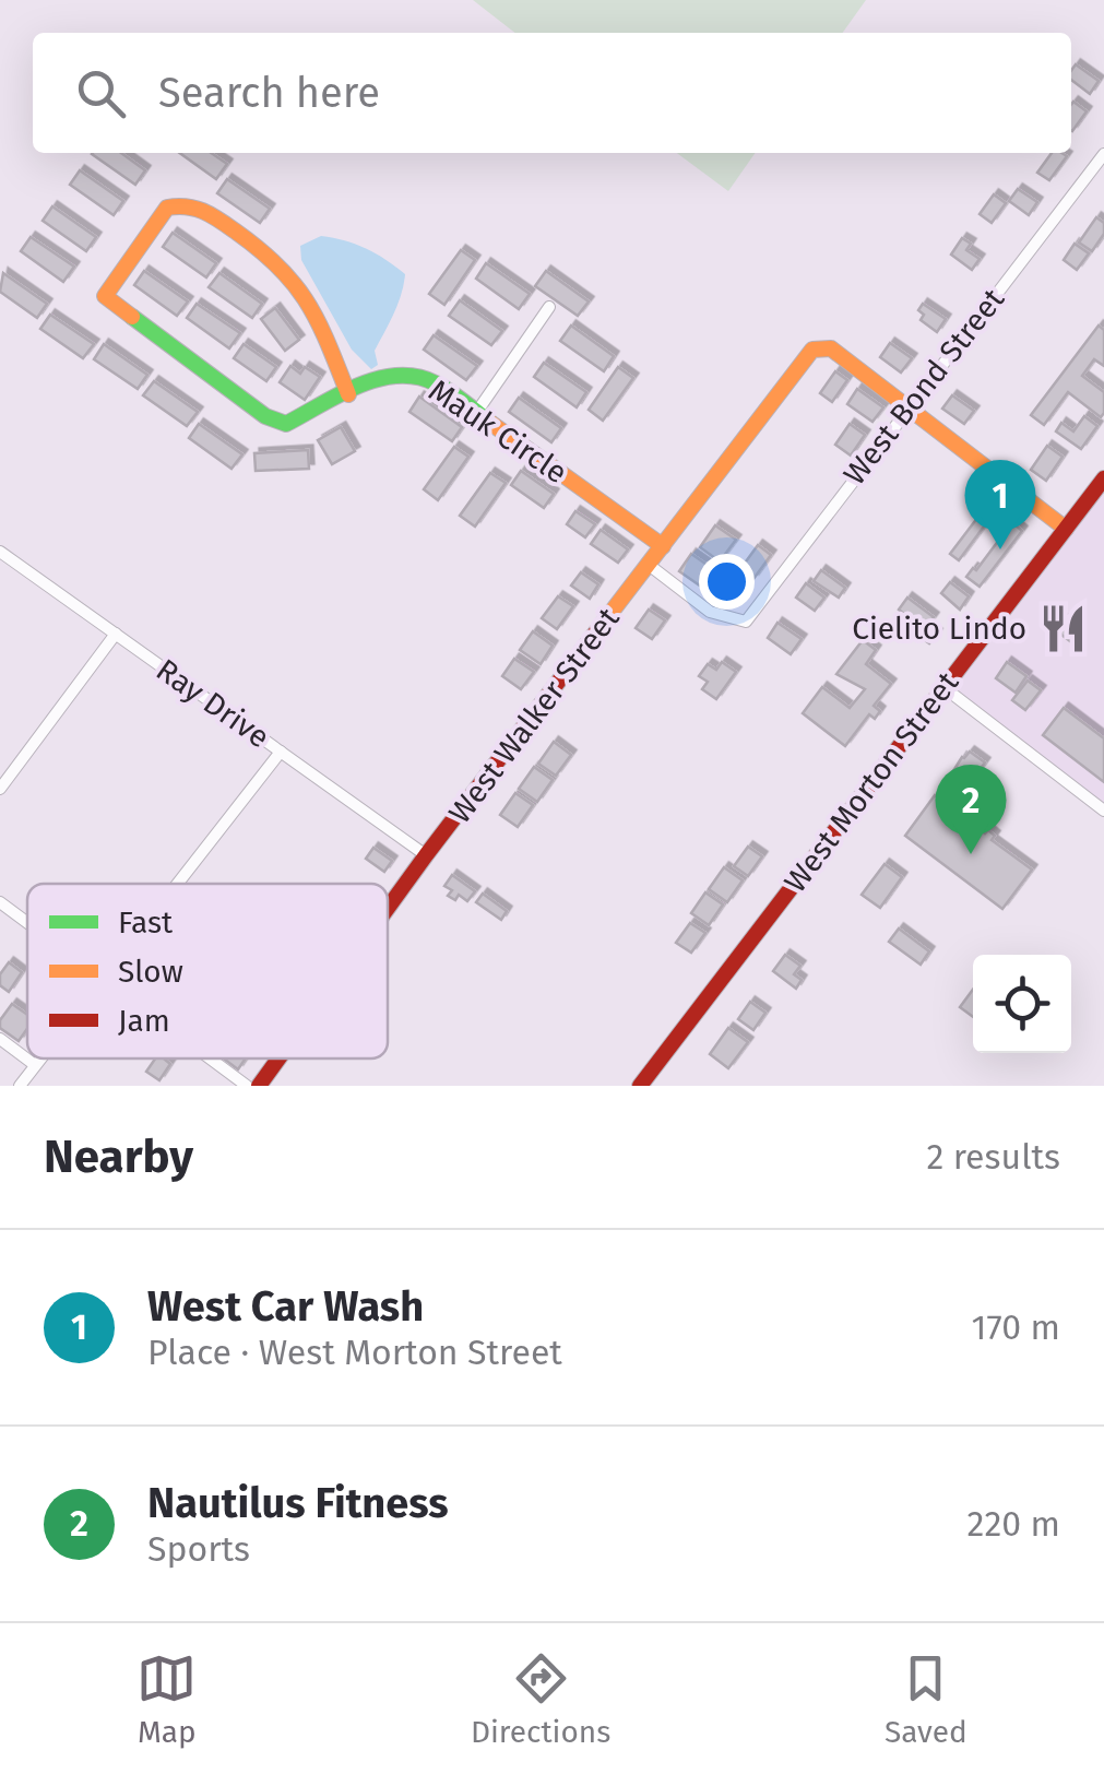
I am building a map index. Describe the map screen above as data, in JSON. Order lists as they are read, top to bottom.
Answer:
{
  "streets": {
    "street": [
      "West Bond Street",
      "Mauk Circle",
      "Ray Drive",
      "West Walker Street",
      "West Morton Street"
    ]
  },
  "crossings": [
    ["West Bond Street", "West Walker Street"],
    ["Mauk Circle", "West Walker Street"],
    ["Ray Drive", "West Walker Street"]
  ],
  "places": {
    "restaurant": ["Cielito Lindo"]
  },
  "legend": ["Fast", "Slow", "Jam"],
  "page": {
    "search": "Search here",
    "pins": ["1", "2"],
    "heading": ["Nearby", "2 results"],
    "list": [
      {
        "mark": "1",
        "name": "West Car Wash",
        "note": "Place · West Morton Street",
        "value": "170 m"
      },
      {
        "mark": "2",
        "name": "Nautilus Fitness",
        "note": "Sports",
        "value": "220 m"
      }
    ],
    "nav": ["Map", "Directions", "Saved"]
  }
}
